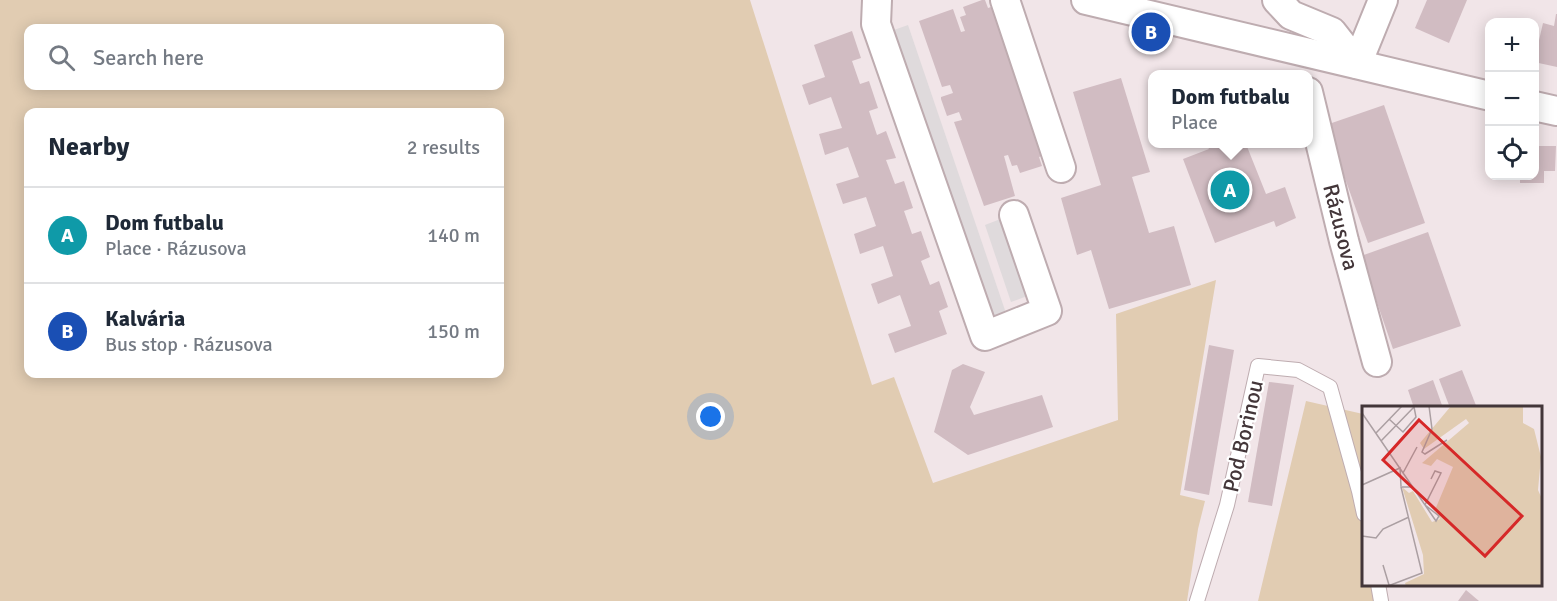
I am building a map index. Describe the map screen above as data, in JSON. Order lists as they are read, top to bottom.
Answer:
{
  "streets": {
    "street": ["Rázusova"],
    "lane": ["Pod Borinou"]
  },
  "page": {
    "pins": ["B", "A"],
    "map_buttons": ["+", "−"],
    "search": "Search here",
    "popup": ["Dom futbalu", "Place"],
    "heading": ["Nearby", "2 results"],
    "list": [
      {
        "mark": "A",
        "name": "Dom futbalu",
        "note": "Place · Rázusova",
        "value": "140 m"
      },
      {
        "mark": "B",
        "name": "Kalvária",
        "note": "Bus stop · Rázusova",
        "value": "150 m"
      }
    ]
  }
}
